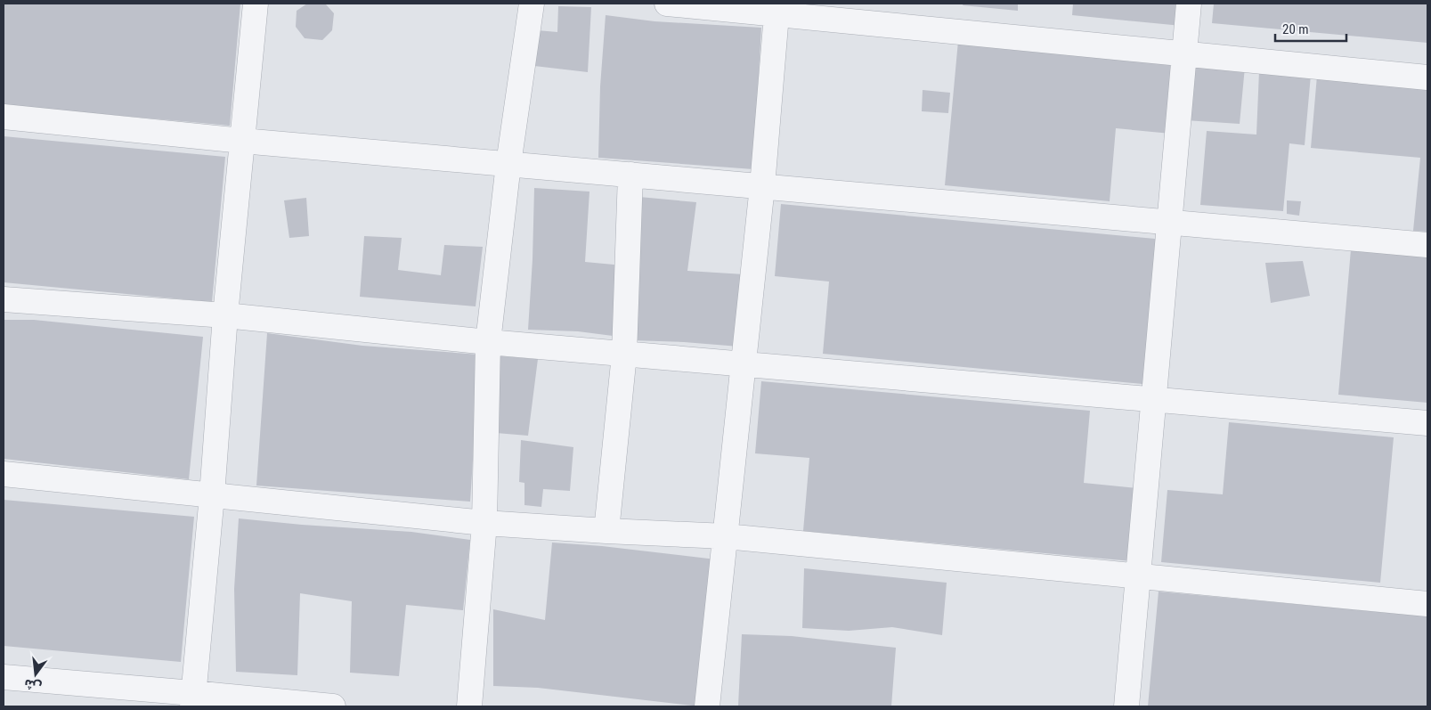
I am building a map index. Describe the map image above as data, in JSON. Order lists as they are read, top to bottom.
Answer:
{
  "scale_bar": "20 m",
  "north": "bottom"
}
